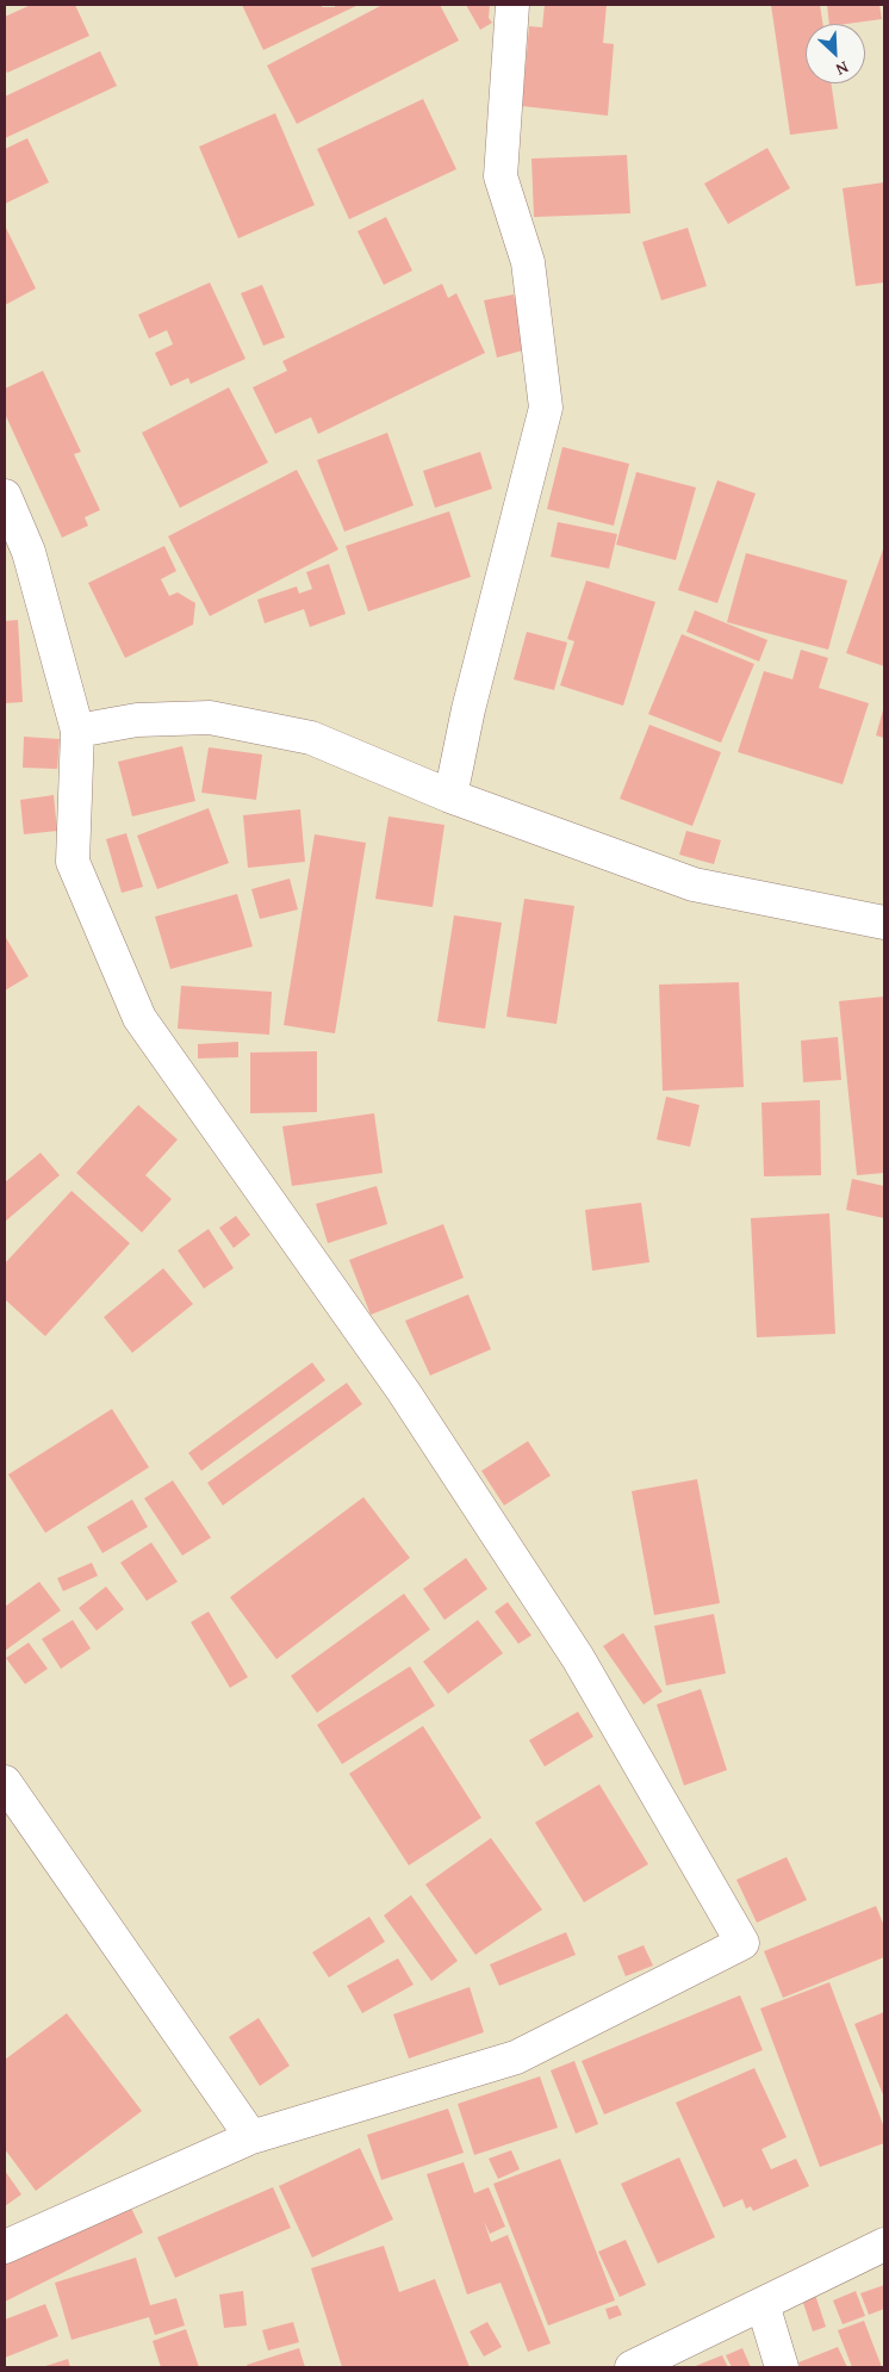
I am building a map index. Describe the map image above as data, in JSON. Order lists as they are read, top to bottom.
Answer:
{
  "north": "bottom right"
}
